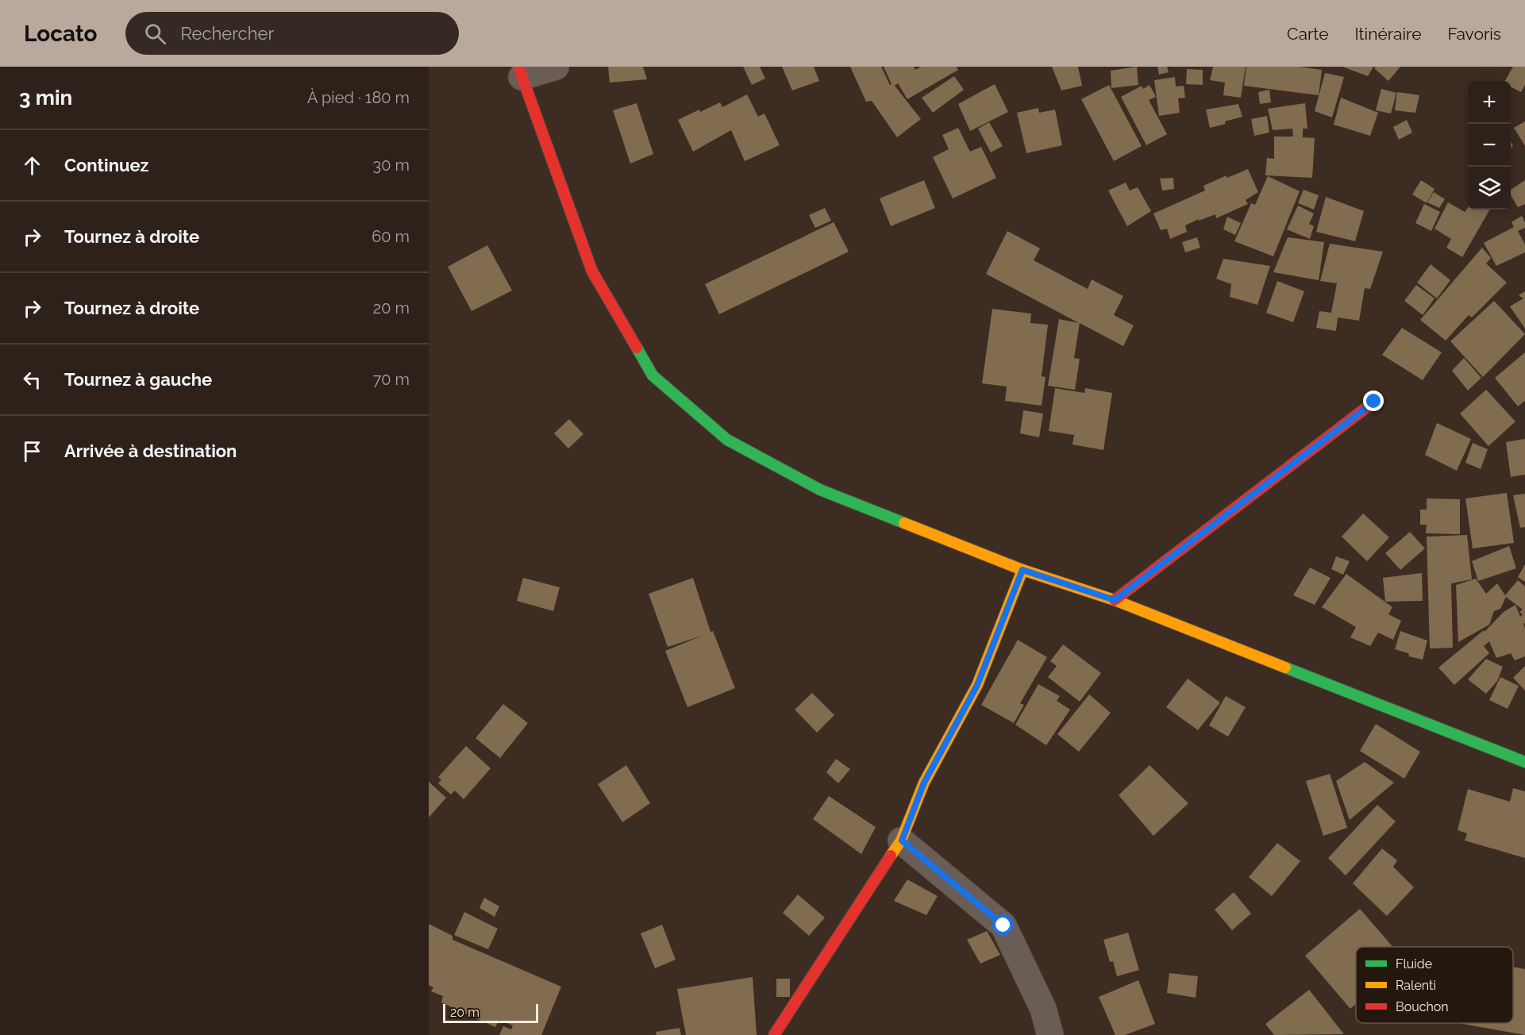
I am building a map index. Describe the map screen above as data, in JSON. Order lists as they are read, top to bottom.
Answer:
{
  "legend": ["Fluide", "Ralenti", "Bouchon"],
  "scale_bar": "20 m",
  "page": {
    "header": "Locato",
    "search": "Rechercher",
    "nav": ["Carte", "Itinéraire", "Favoris"],
    "heading": ["3 min", "À pied · 180 m"],
    "map_buttons": ["+", "−"],
    "list": [
      ["Continuez", "30 m"],
      ["Tournez à droite", "60 m"],
      ["Tournez à droite", "20 m"],
      ["Tournez à gauche", "70 m"],
      "Arrivée à destination"
    ],
    "scale": "20 m"
  }
}
